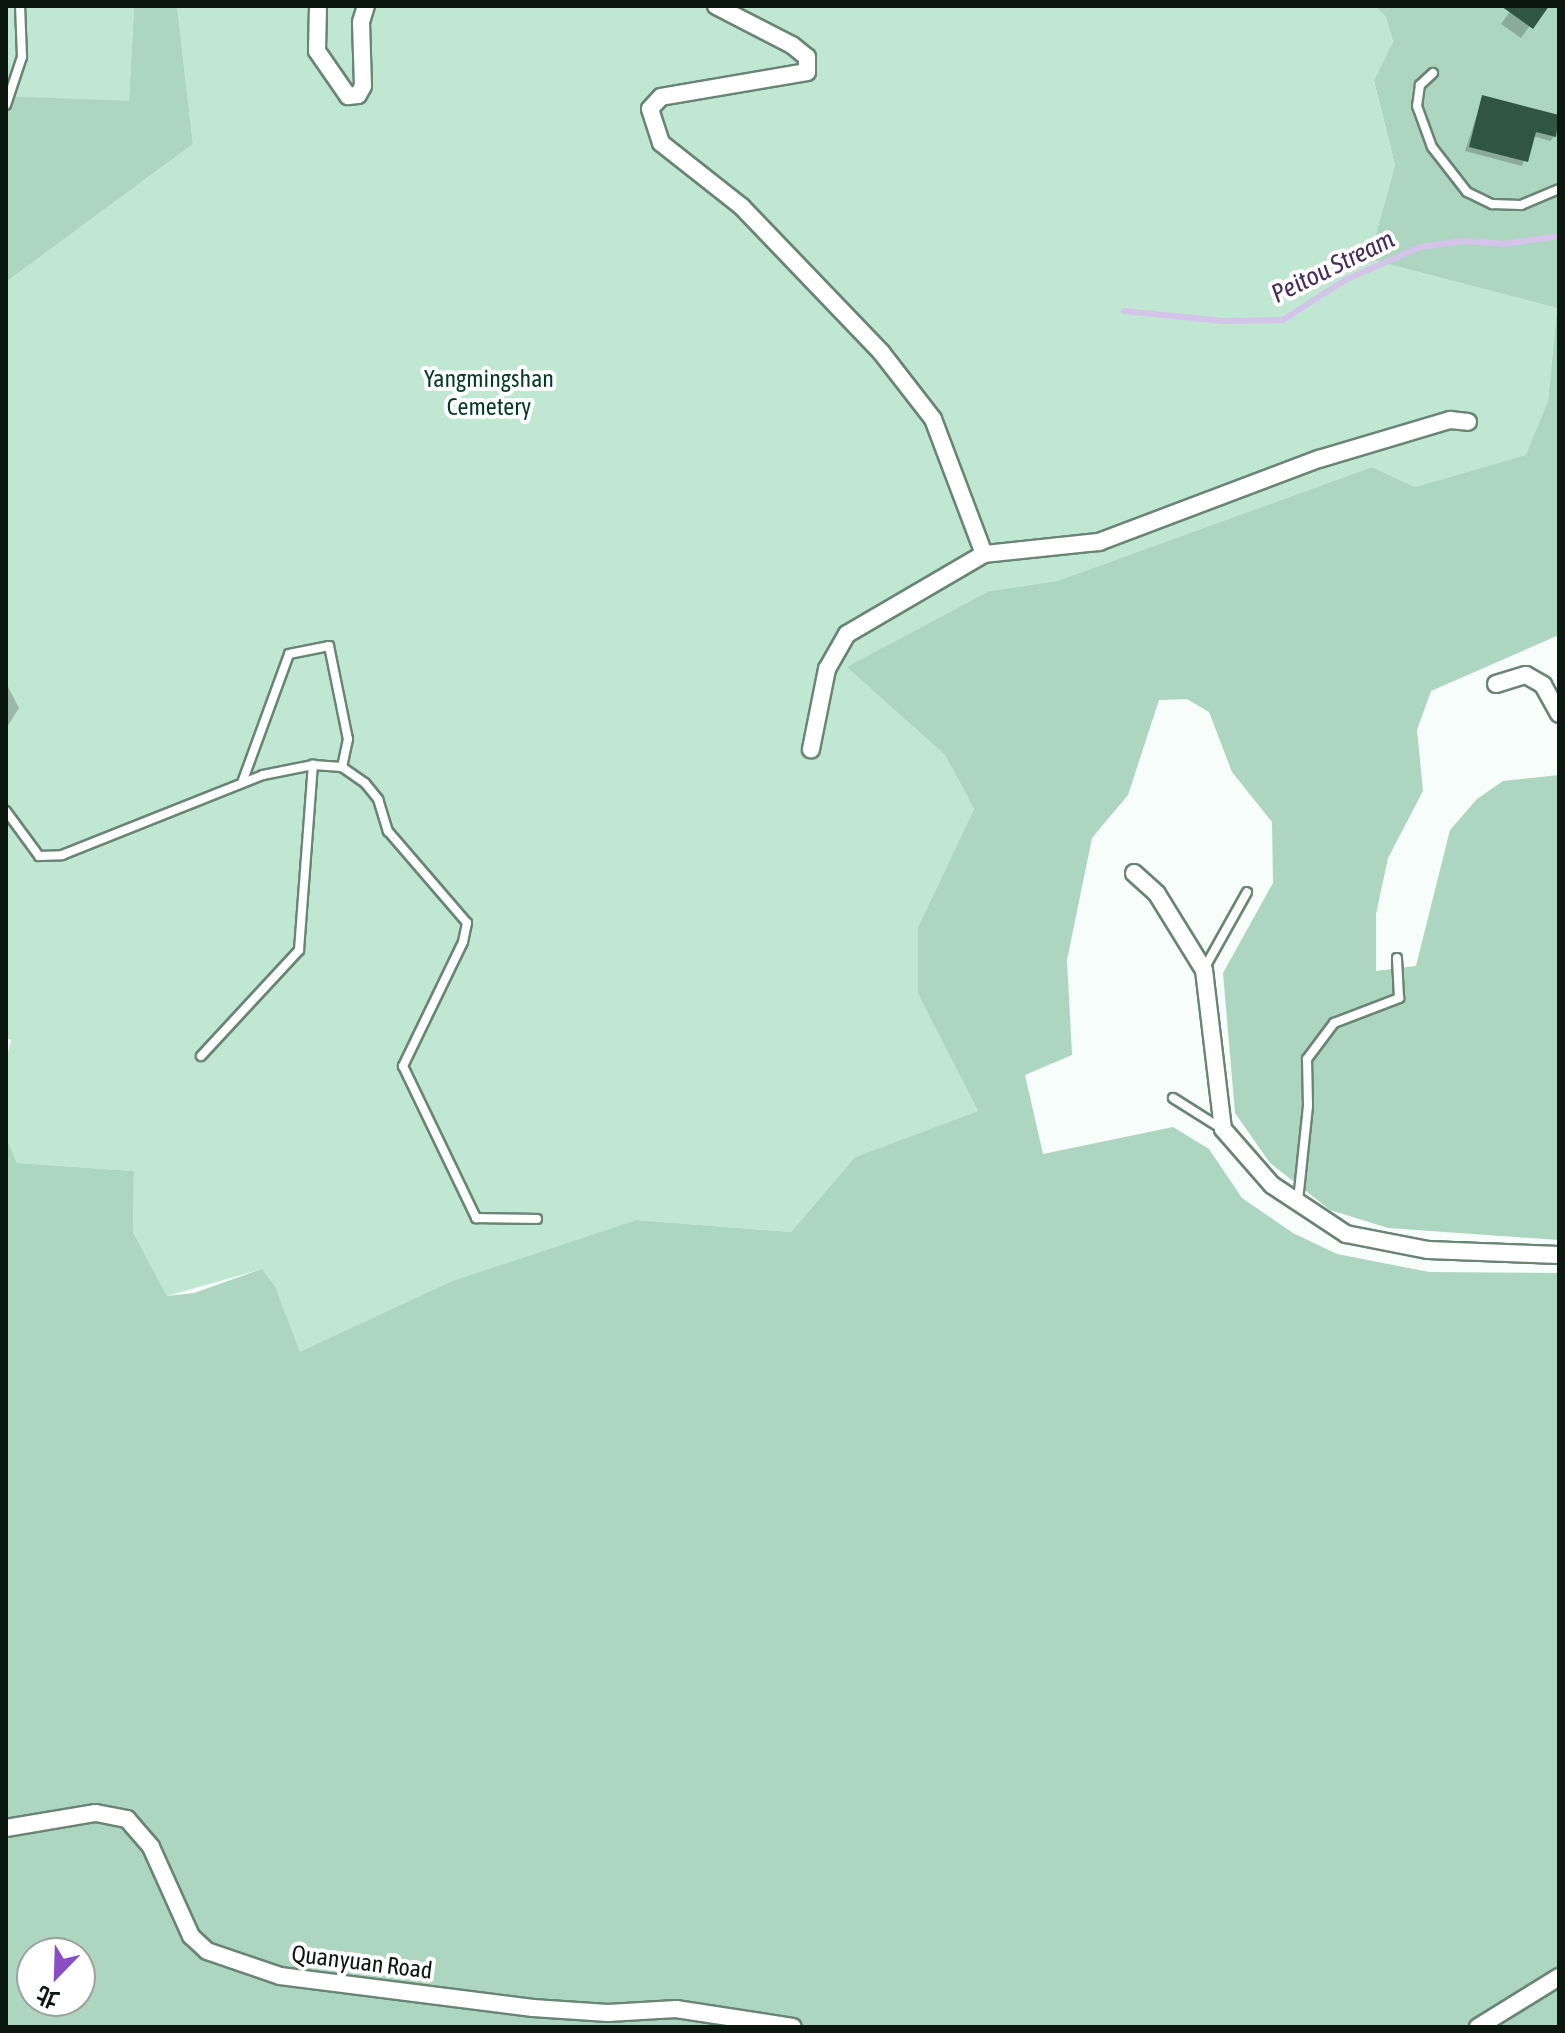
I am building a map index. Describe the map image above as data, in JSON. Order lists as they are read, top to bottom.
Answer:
{
  "streets": {
    "street": ["Quanyuan Road"]
  },
  "water": ["Peitou Stream"],
  "parks": ["Yangmingshan Cemetery"],
  "north": "bottom left"
}
